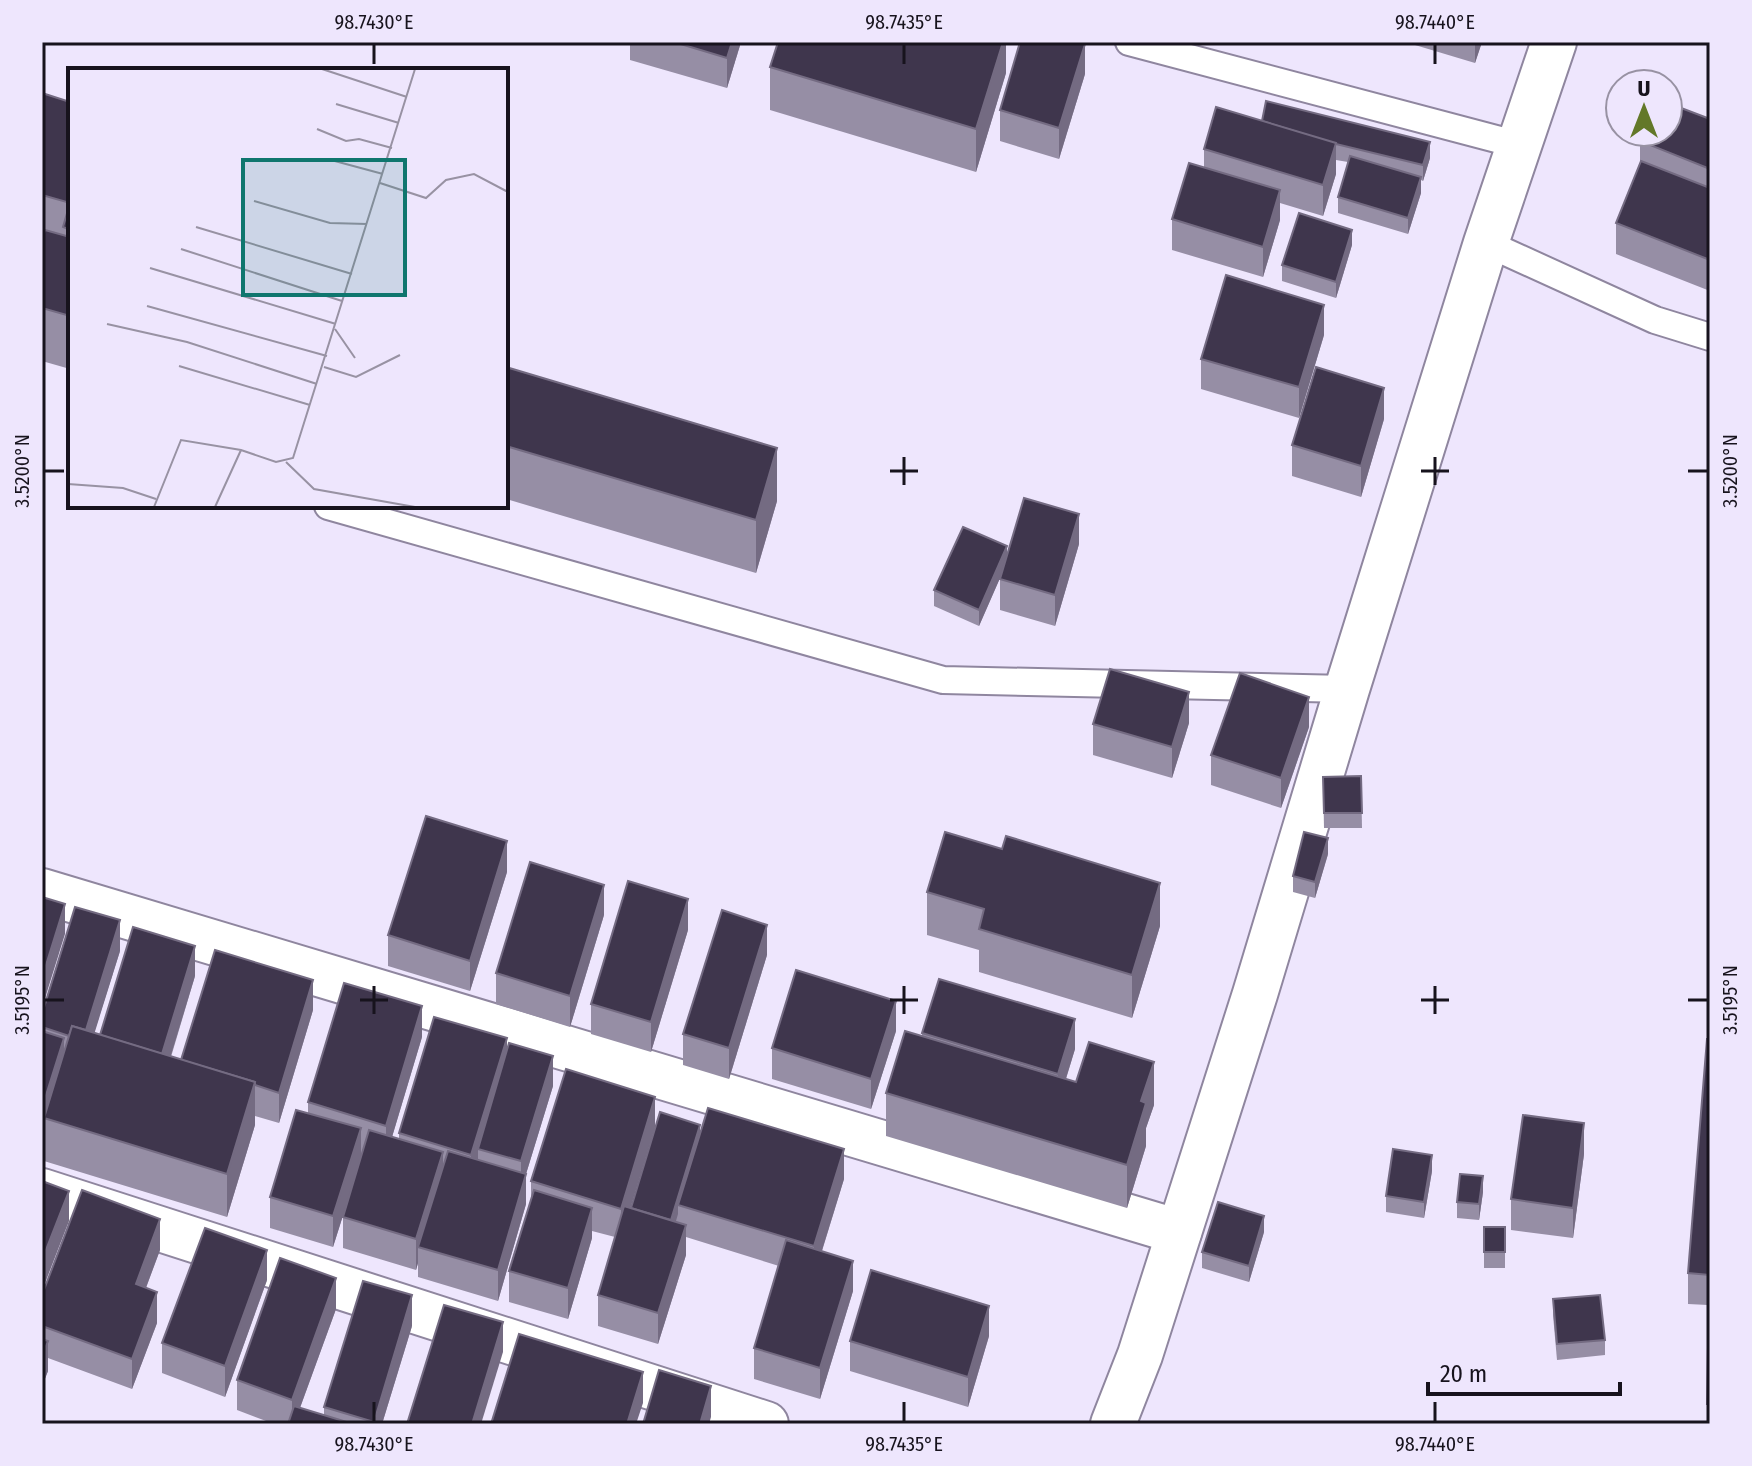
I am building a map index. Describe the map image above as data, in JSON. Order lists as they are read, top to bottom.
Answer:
{
  "scale_bar": "20 m",
  "north": "top",
  "coordinates": [
    "98.7430°E",
    "98.7435°E",
    "98.7440°E",
    "3.5200°N",
    "3.5195°N"
  ]
}
